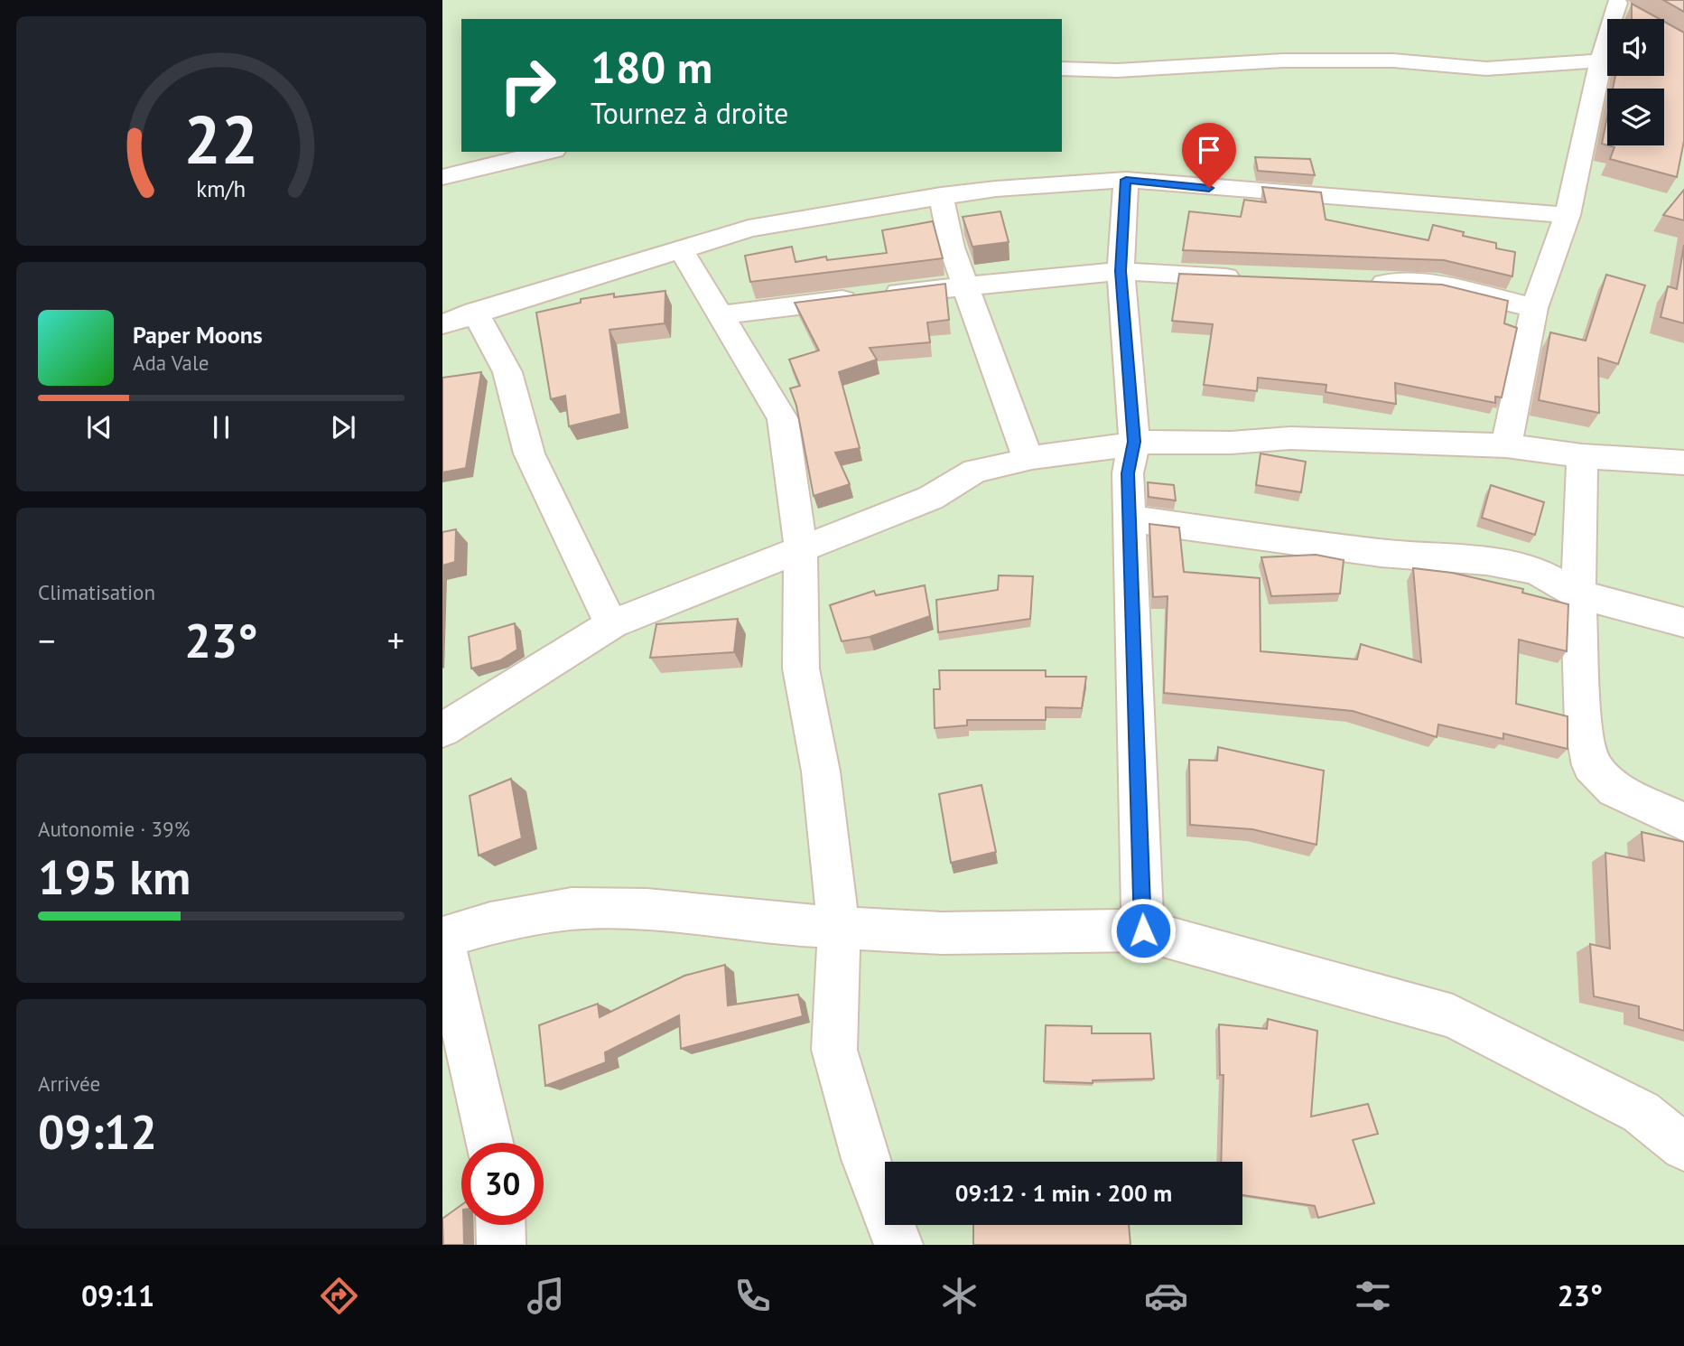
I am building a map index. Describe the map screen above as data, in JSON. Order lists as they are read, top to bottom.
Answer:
{
  "page": {
    "turn": ["180 m", "Tournez à droite"],
    "song": ["Paper Moons", "Ada Vale"],
    "tile": [
      "Climatisation",
      ["Autonomie · 39%", "195 km"],
      ["Arrivée", "09:12"]
    ],
    "heat": ["−", "23°", "+"],
    "limit": "30",
    "trip": "09:12 · 1 min · 200 m",
    "tabs": ["09:11", "23°"],
    "gauge": ["22", "km/h"]
  }
}
